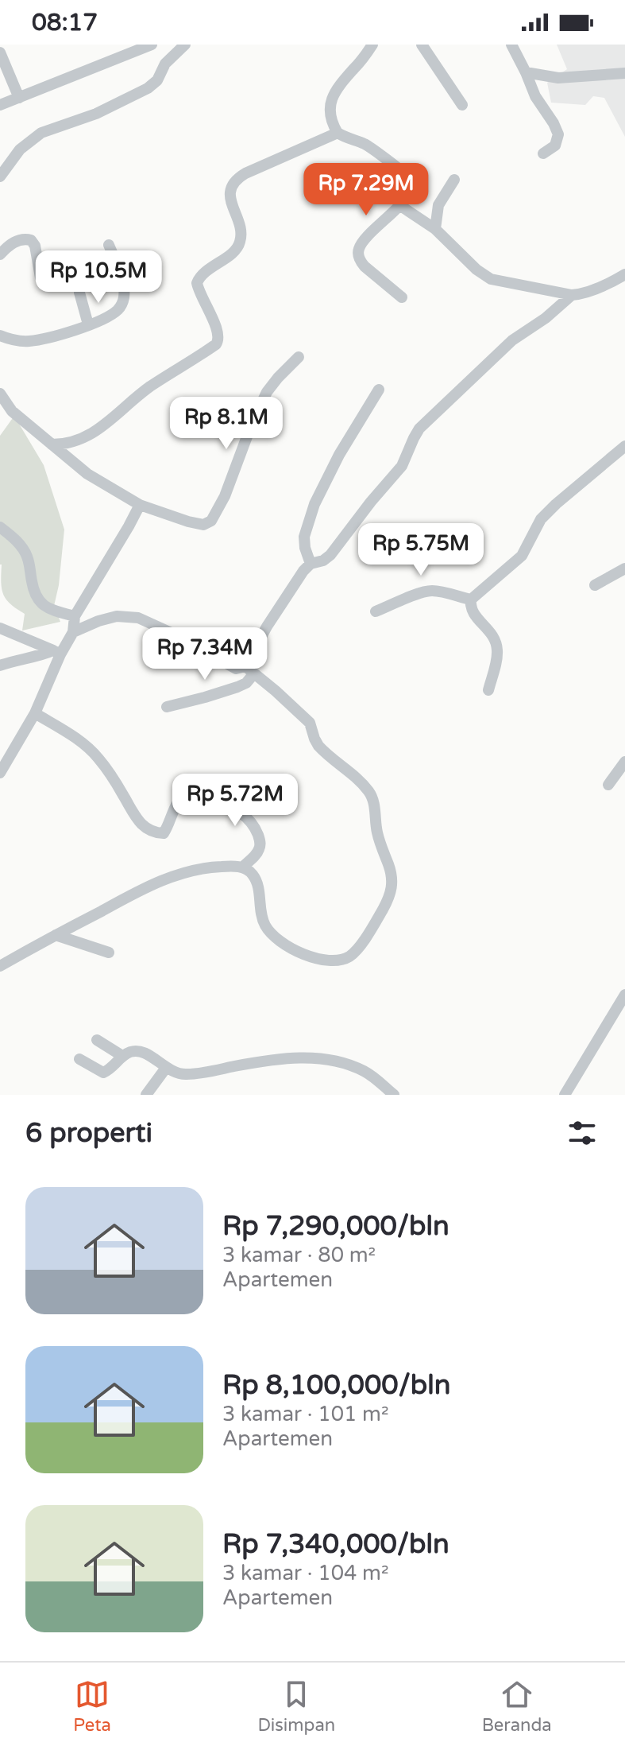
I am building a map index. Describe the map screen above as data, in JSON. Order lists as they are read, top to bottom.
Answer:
{
  "page": {
    "status": "08:17",
    "price": [
      "Rp 7.29M",
      "Rp 10.5M",
      "Rp 8.1M",
      "Rp 5.75M",
      "Rp 7.34M",
      "Rp 5.72M"
    ],
    "heading": "6 properti",
    "list": [
      {
        "name": "Rp 7,290,000/bln",
        "note": "3 kamar · 80 m² · Apartemen"
      },
      {
        "name": "Rp 8,100,000/bln",
        "note": "3 kamar · 101 m² · Apartemen"
      },
      {
        "name": "Rp 7,340,000/bln",
        "note": "3 kamar · 104 m² · Apartemen"
      }
    ],
    "tabs": ["Peta", "Disimpan", "Beranda"]
  }
}
